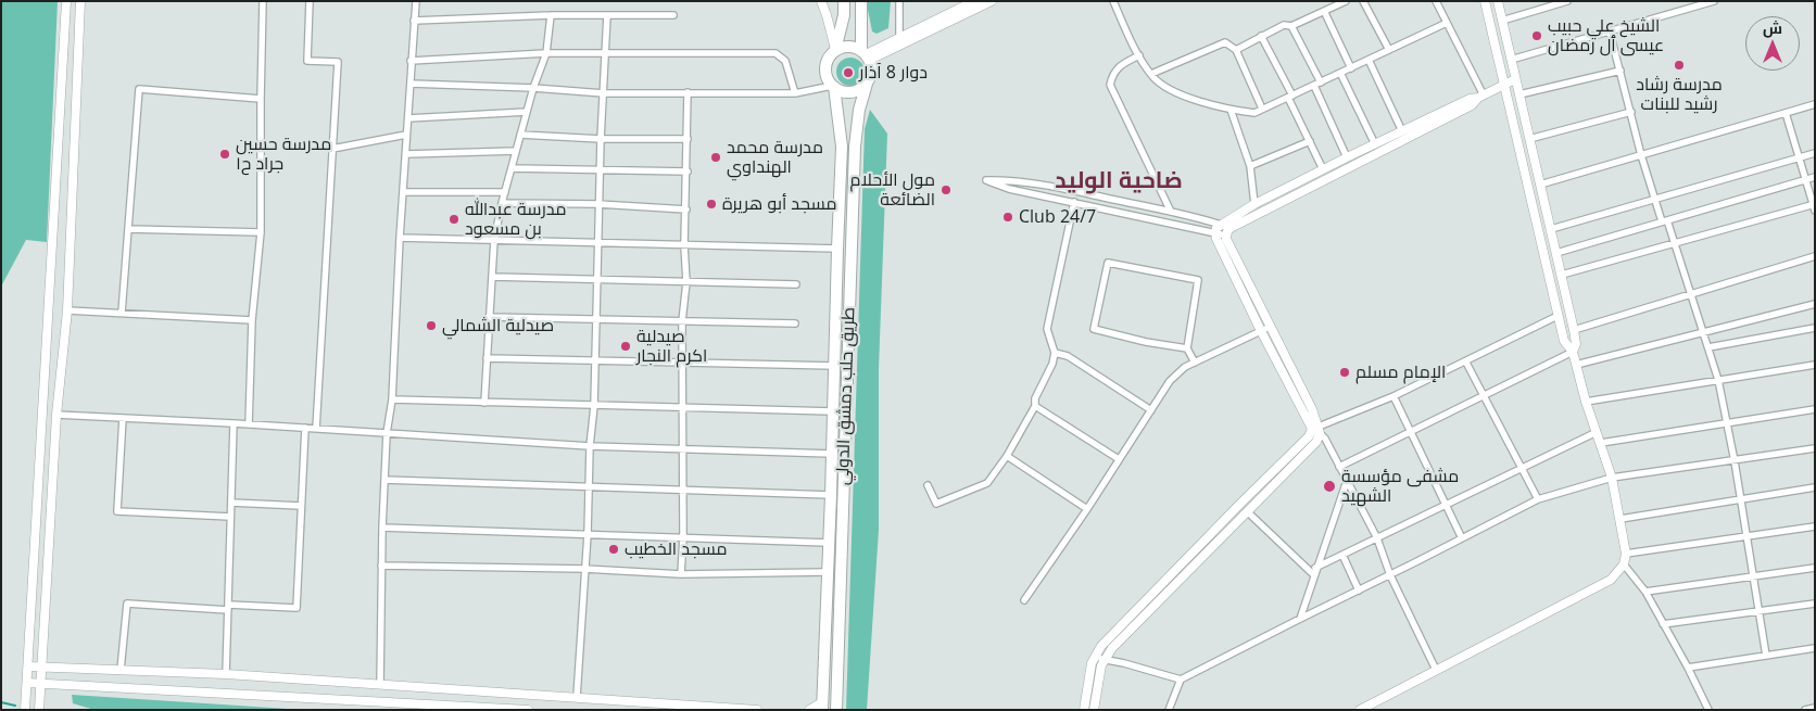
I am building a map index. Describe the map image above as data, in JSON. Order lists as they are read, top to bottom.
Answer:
{
  "streets": {
    "highway": ["طريق حلب دمشق الدولي"]
  },
  "districts": ["ضاحية الوليد"],
  "places": [
    "الشيخ علي حبيب عيسى ٱل رمضان",
    "مدرسة رشاد رشيد للبنات",
    "دوار 8 آذار",
    "مدرسة حسين جراد ح١",
    "مدرسة محمد الهنداوي",
    "مول الأحلام الضائعة",
    "مسجد أبو هريرة",
    "Club 24/7",
    "مدرسة عبدالله بن مسعود",
    "صيدلية الشمالي",
    "صيدلية اكرم النجار",
    "الإمام مسلم",
    "مشفى مؤسسة الشهيد",
    "مسجد الخطيب"
  ],
  "north": "top"
}
